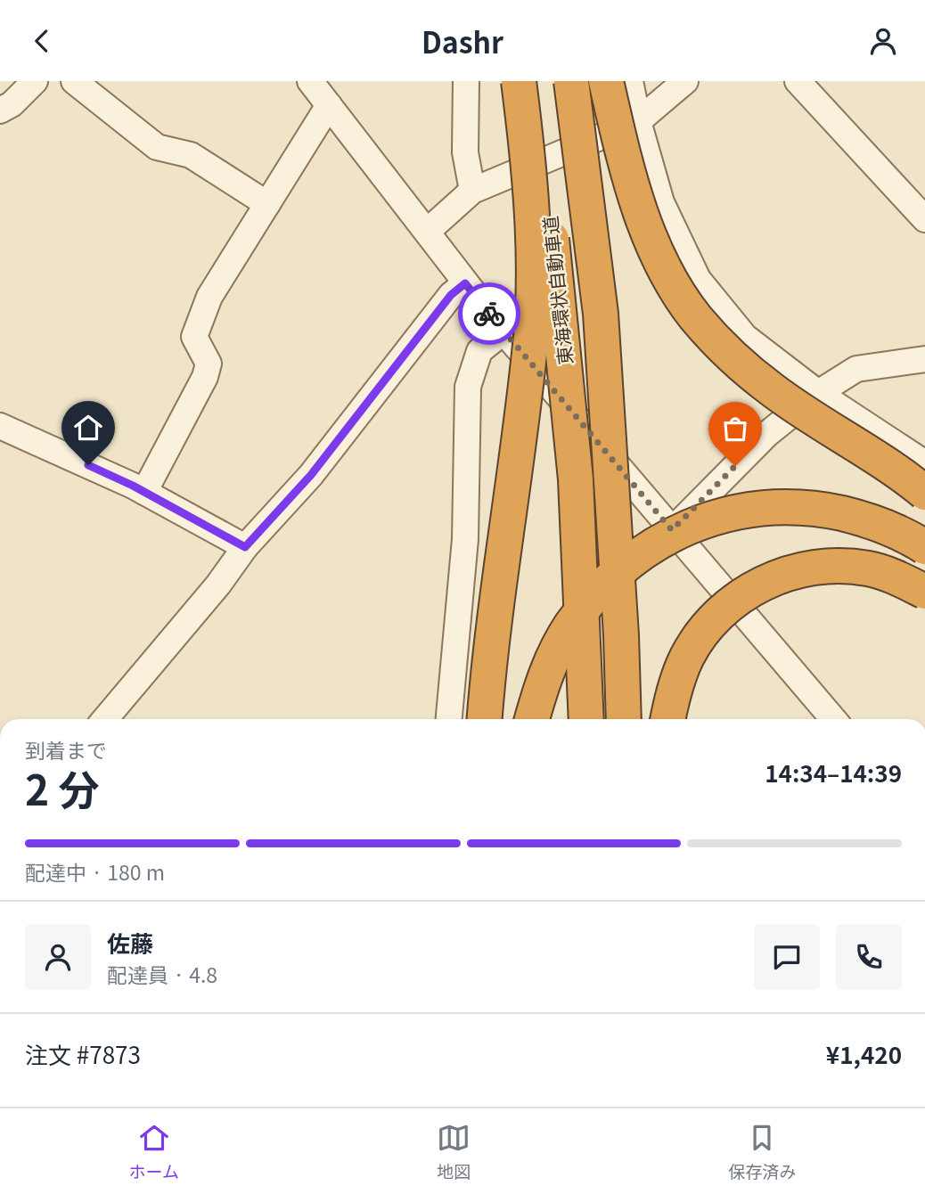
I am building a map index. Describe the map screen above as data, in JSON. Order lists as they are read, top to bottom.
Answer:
{
  "streets": {
    "highway": ["東海環状自動車道"]
  },
  "page": {
    "header": "Dashr",
    "heading": ["2 分", "到着まで", "14:34–14:39"],
    "panel": [
      "佐藤",
      "配達員 · 4.8",
      "注文 #7873",
      "¥1,420"
    ],
    "bar": "配達中 · 180 m",
    "tabs": ["ホーム", "地図", "保存済み"]
  }
}
